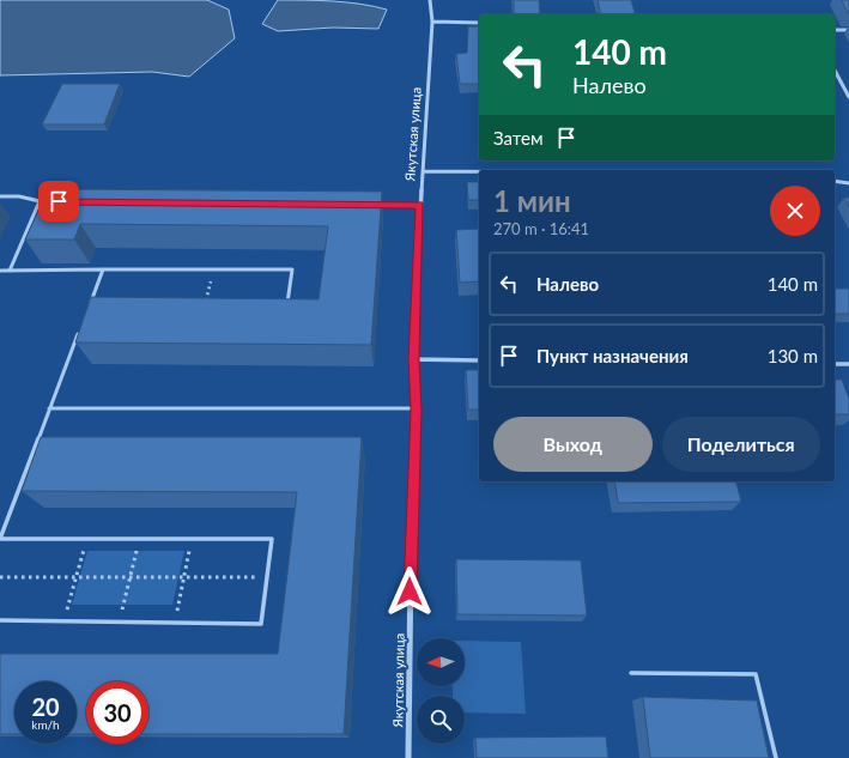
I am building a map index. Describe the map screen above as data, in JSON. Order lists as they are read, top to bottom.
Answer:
{
  "streets": {
    "street": ["Якутская улица"]
  },
  "north": "left",
  "page": {
    "turn": ["140 m", "Налево"],
    "then": "Затем",
    "heading": ["1 мин", "270 m · 16:41"],
    "list": [
      {
        "name": "Налево",
        "value": "140 m"
      },
      {
        "name": "Пункт назначения",
        "value": "130 m"
      }
    ],
    "buttons": ["Выход", "Поделиться"],
    "speed": "20 km/h",
    "limit": "30"
  }
}
